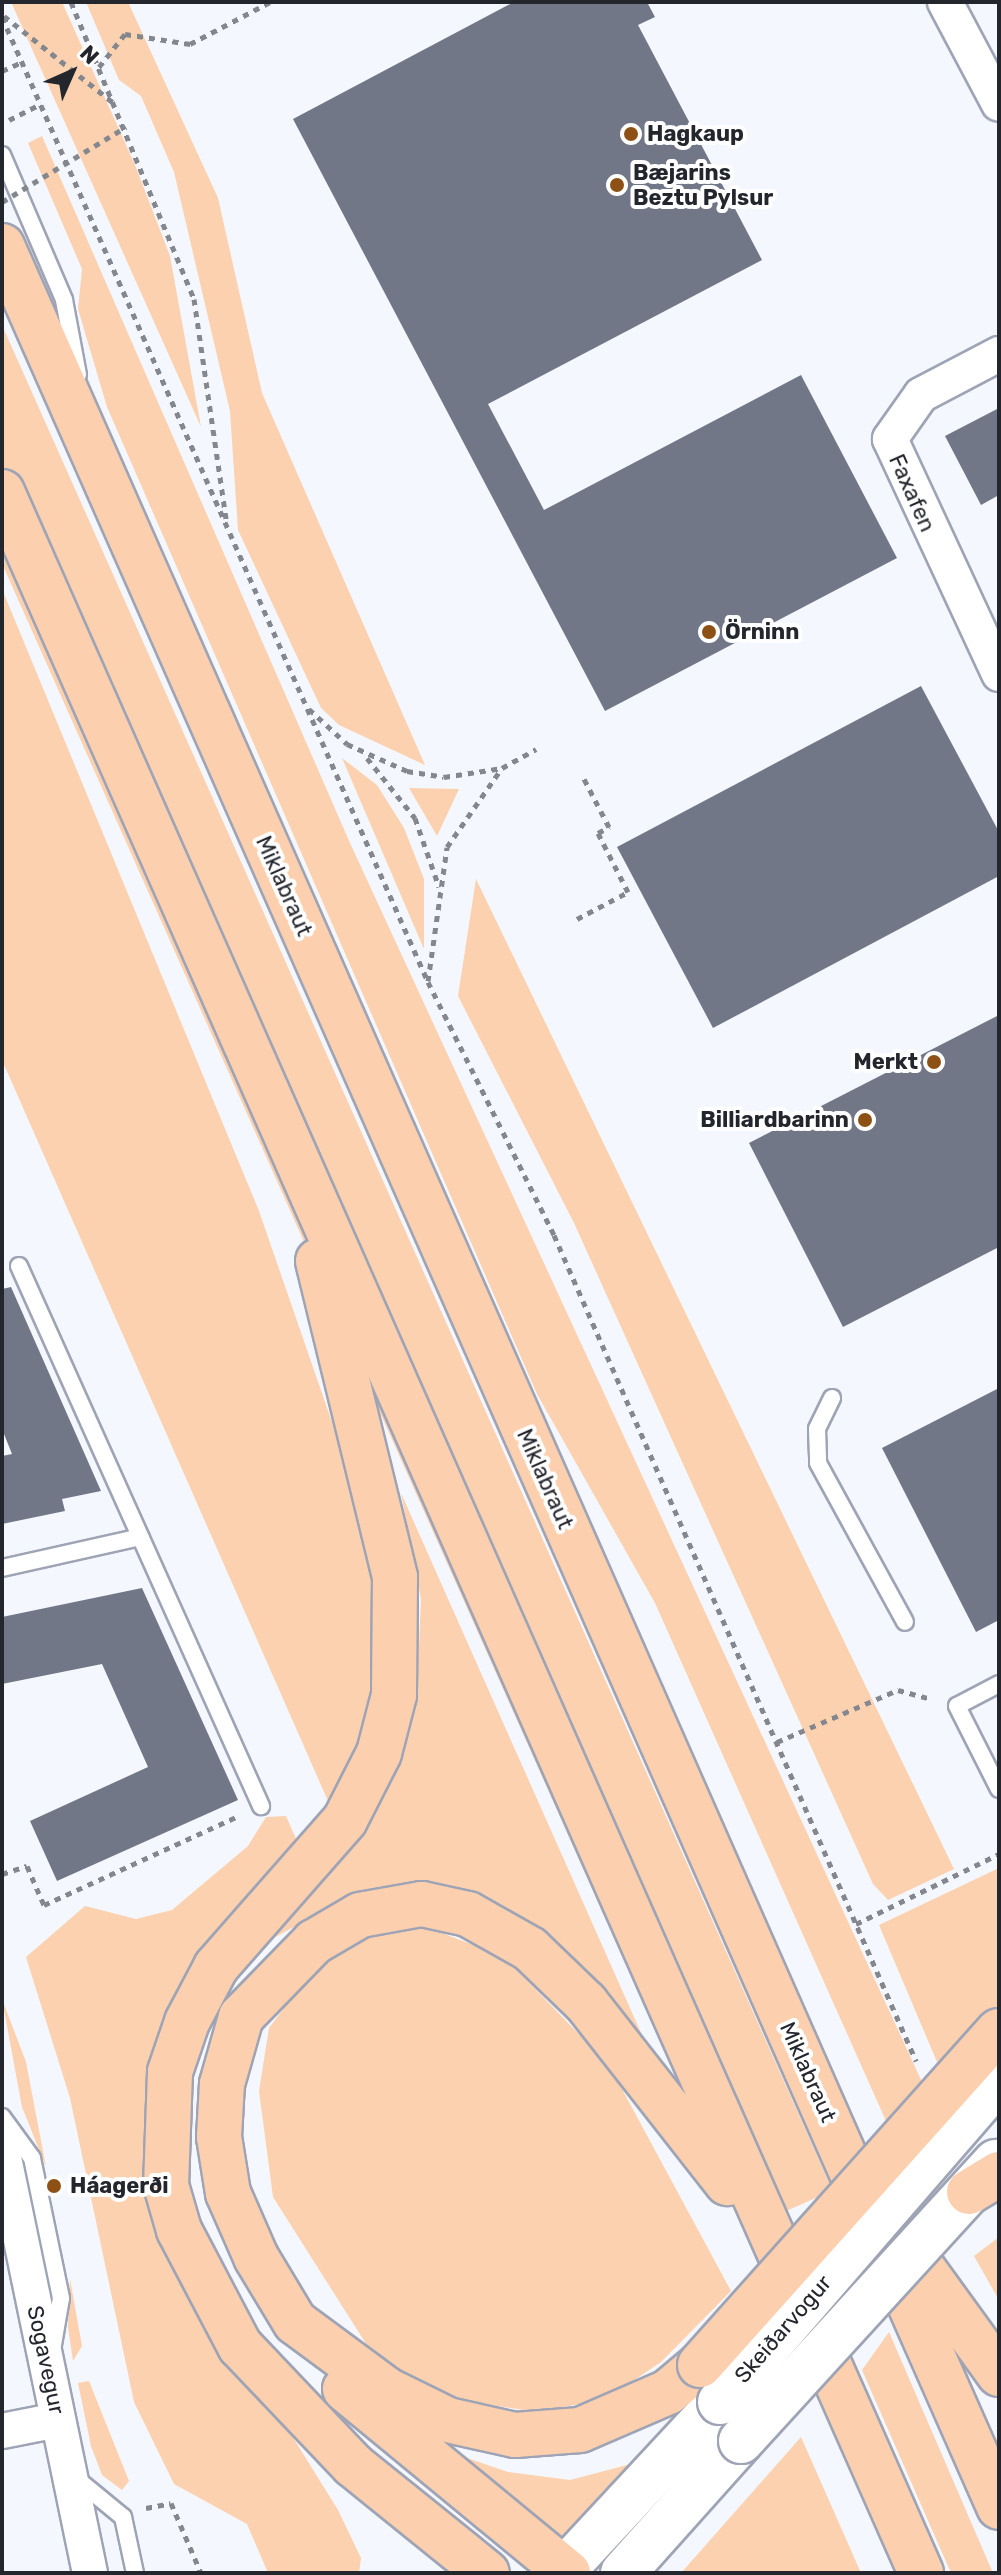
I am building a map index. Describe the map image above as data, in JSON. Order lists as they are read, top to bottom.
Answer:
{
  "streets": {
    "highway": ["Miklabraut"],
    "main road": ["Skeiðarvogur"],
    "street": ["Faxafen", "Sogavegur"]
  },
  "places": [
    "Hagkaup",
    "Bæjarins Beztu Pylsur",
    "Örninn",
    "Merkt",
    "Billiardbarinn",
    "Háagerði"
  ],
  "north": "top right"
}
